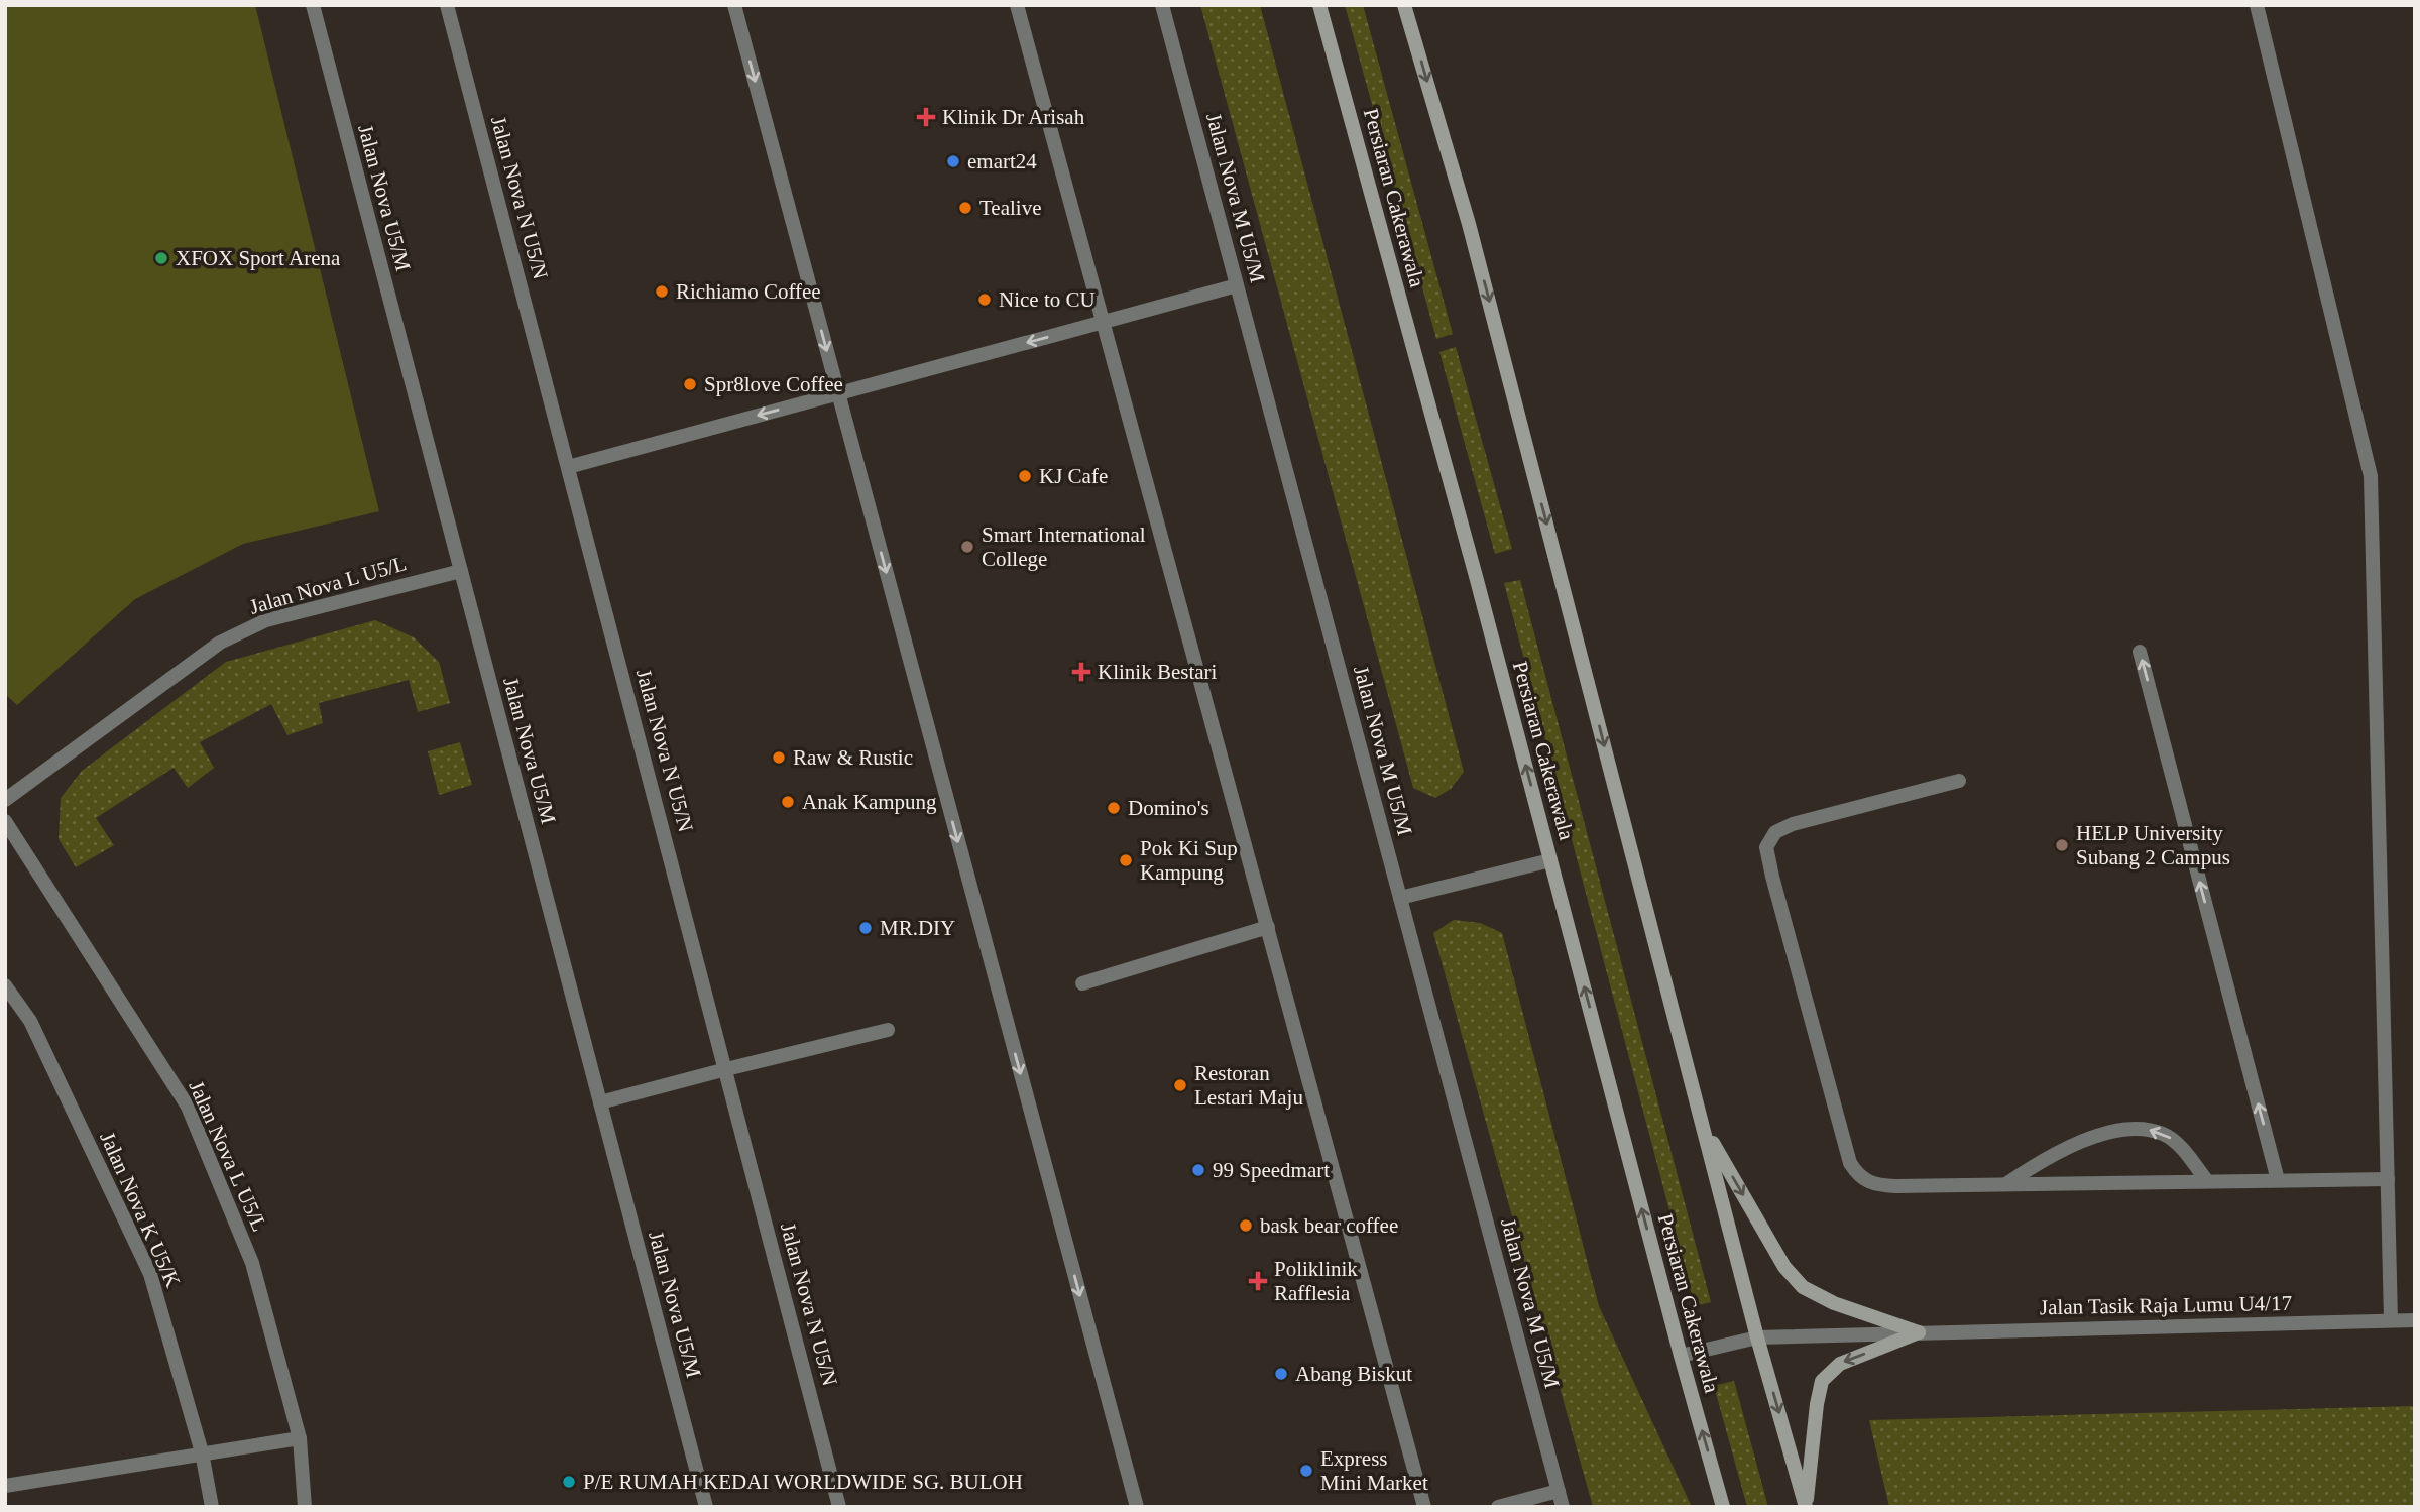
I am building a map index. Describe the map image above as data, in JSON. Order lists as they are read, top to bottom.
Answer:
{
  "streets": {
    "street": [
      "Jalan Nova U5/M",
      "Jalan Nova N U5/N",
      "Jalan Nova M U5/M",
      "Persiaran Cakerawala",
      "Jalan Nova L U5/L",
      "Jalan Nova K U5/K",
      "Jalan Tasik Raja Lumu U4/17"
    ]
  },
  "crossings": [
    ["Jalan Nova U5/M", "Jalan Nova L U5/L"],
    ["Persiaran Cakerawala", "Jalan Tasik Raja Lumu U4/17"]
  ],
  "places": {
    "health": ["Klinik Dr Arisah", "Klinik Bestari", "Poliklinik Rafflesia"],
    "other": [
      "emart24",
      "Tealive",
      "XFOX Sport Arena",
      "Richiamo Coffee",
      "Nice to CU",
      "Spr8love Coffee",
      "KJ Cafe",
      "Smart International College",
      "Raw & Rustic",
      "Anak Kampung",
      "Domino's",
      "HELP University Subang 2 Campus",
      "Pok Ki Sup Kampung",
      "MR.DIY",
      "Restoran Lestari Maju",
      "99 Speedmart",
      "bask bear coffee",
      "Abang Biskut",
      "Express Mini Market",
      "P/E RUMAH KEDAI WORLDWIDE SG. BULOH"
    ]
  }
}
